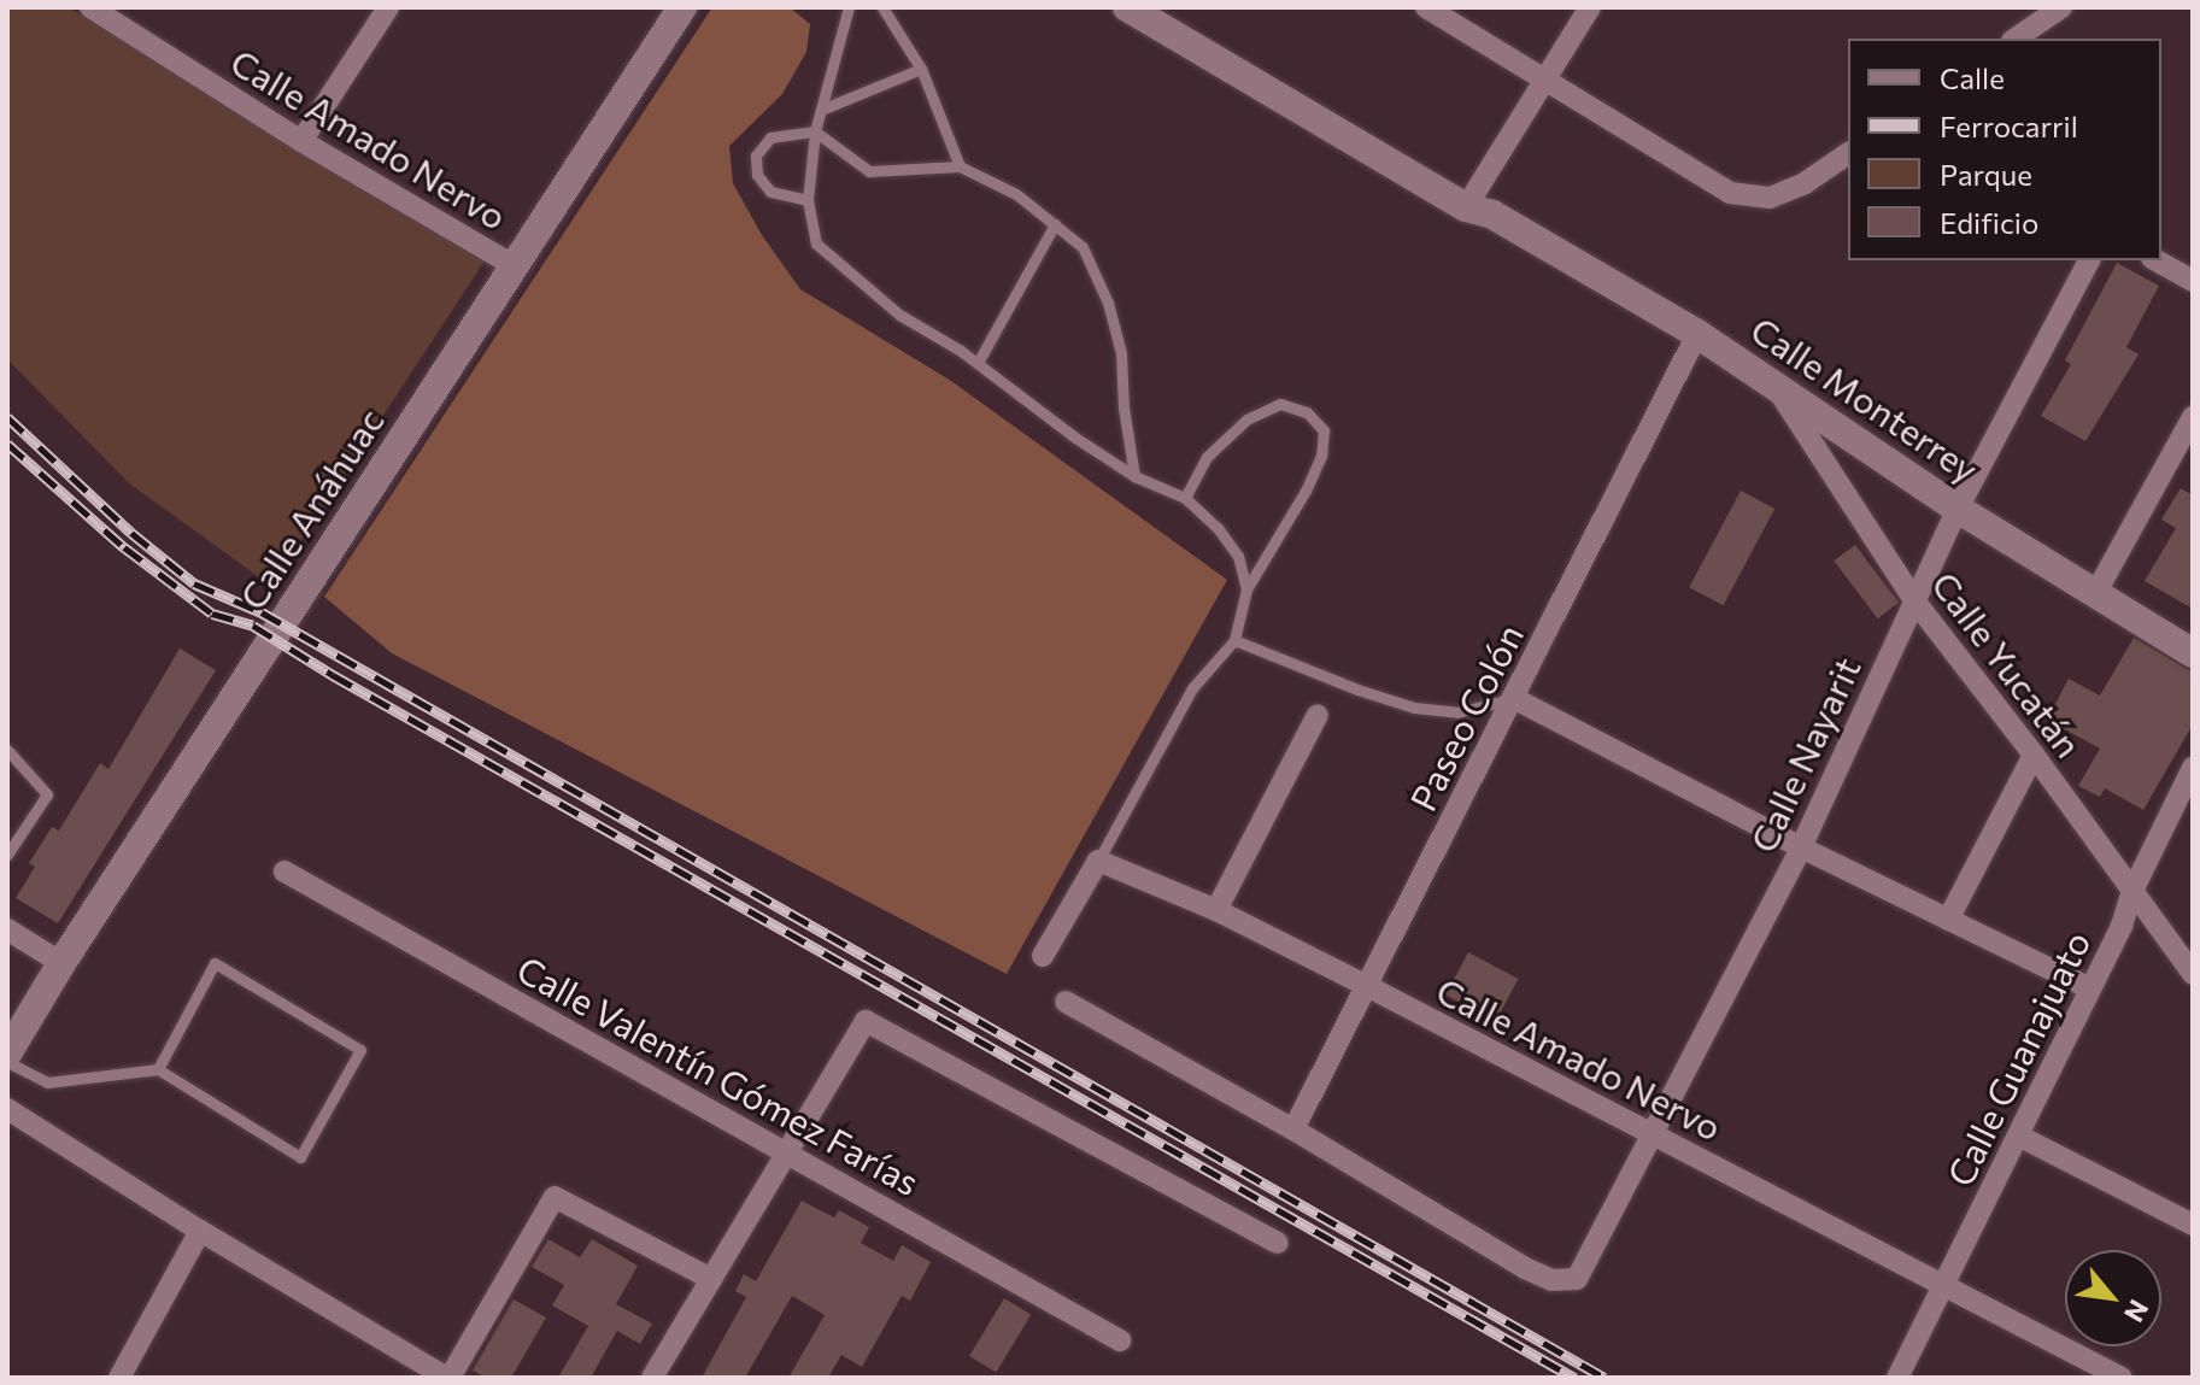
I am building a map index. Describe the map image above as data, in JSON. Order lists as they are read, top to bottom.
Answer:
{
  "streets": {
    "street": [
      "Calle Amado Nervo",
      "Calle Monterrey",
      "Calle Anáhuac",
      "Calle Yucatán",
      "Paseo Colón",
      "Calle Nayarit",
      "Calle Guanajuato",
      "Calle Valentín Gómez Farías"
    ]
  },
  "crossings": [
    ["Calle Amado Nervo", "Calle Anáhuac"],
    ["Calle Amado Nervo", "Paseo Colón"],
    ["Calle Amado Nervo", "Calle Nayarit"],
    ["Calle Amado Nervo", "Calle Guanajuato"],
    ["Calle Monterrey", "Calle Yucatán"],
    ["Calle Monterrey", "Paseo Colón"],
    ["Calle Monterrey", "Calle Nayarit"],
    ["Calle Yucatán", "Calle Nayarit"],
    ["Calle Yucatán", "Calle Guanajuato"],
    ["Paseo Colón", "Calle Nayarit"]
  ],
  "legend": [
    "Calle",
    "Ferrocarril",
    "Parque",
    "Edificio"
  ],
  "north": "bottom right"
}
